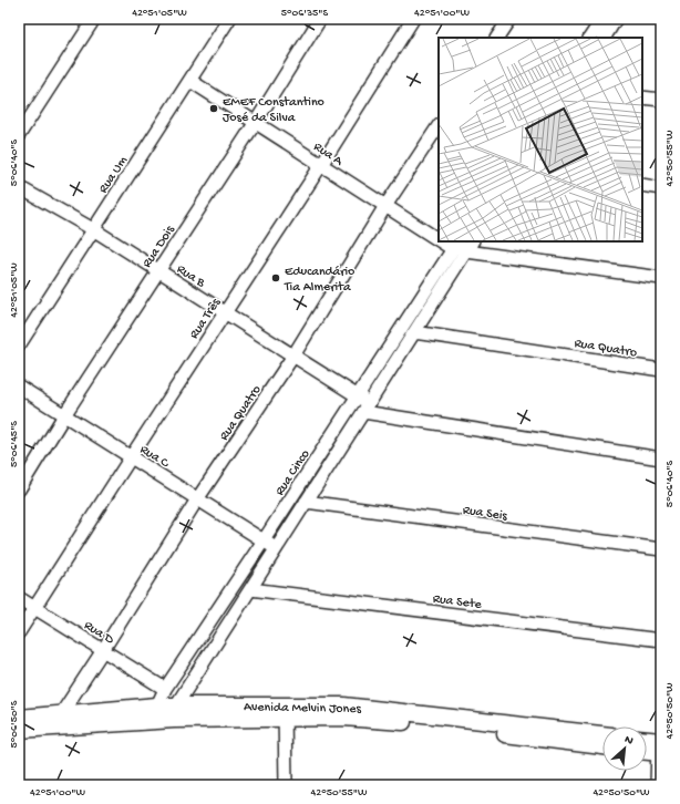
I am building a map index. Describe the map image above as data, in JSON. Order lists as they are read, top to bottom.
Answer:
{
  "streets": {
    "main road": ["Avenida Melvin Jones"],
    "street": [
      "Rua A",
      "Rua Um",
      "Rua Dois",
      "Rua B",
      "Rua Três",
      "Rua Quatro",
      "Rua C",
      "Rua Cinco",
      "Rua Seis",
      "Rua Sete",
      "Rua D"
    ]
  },
  "crossings": [
    ["Rua A", "Rua Um"],
    ["Rua A", "Rua Dois"],
    ["Rua A", "Rua Três"],
    ["Rua A", "Rua Quatro"],
    ["Rua Um", "Rua B"],
    ["Rua Dois", "Rua B"],
    ["Rua Dois", "Rua C"],
    ["Rua B", "Rua Três"],
    ["Rua B", "Rua Quatro"],
    ["Rua B", "Rua Cinco"],
    ["Rua Três", "Rua C"],
    ["Rua Três", "Rua D"],
    ["Rua Quatro", "Rua C"],
    ["Rua Quatro", "Rua D"],
    ["Rua Quatro", "Avenida Melvin Jones"],
    ["Rua C", "Rua Cinco"],
    ["Rua Cinco", "Rua D"],
    ["Rua Cinco", "Avenida Melvin Jones"]
  ],
  "places": ["EMEF Constantino José da Silva", "Educandário Tia Almerita"],
  "north": "top right",
  "coordinates": [
    "42°51'05\"W",
    "5°06'35\"S",
    "42°51'00\"W",
    "42°50'55\"W",
    "5°06'40\"S",
    "5°06'45\"S",
    "42°50'50\"W",
    "5°06'50\"S"
  ]
}
